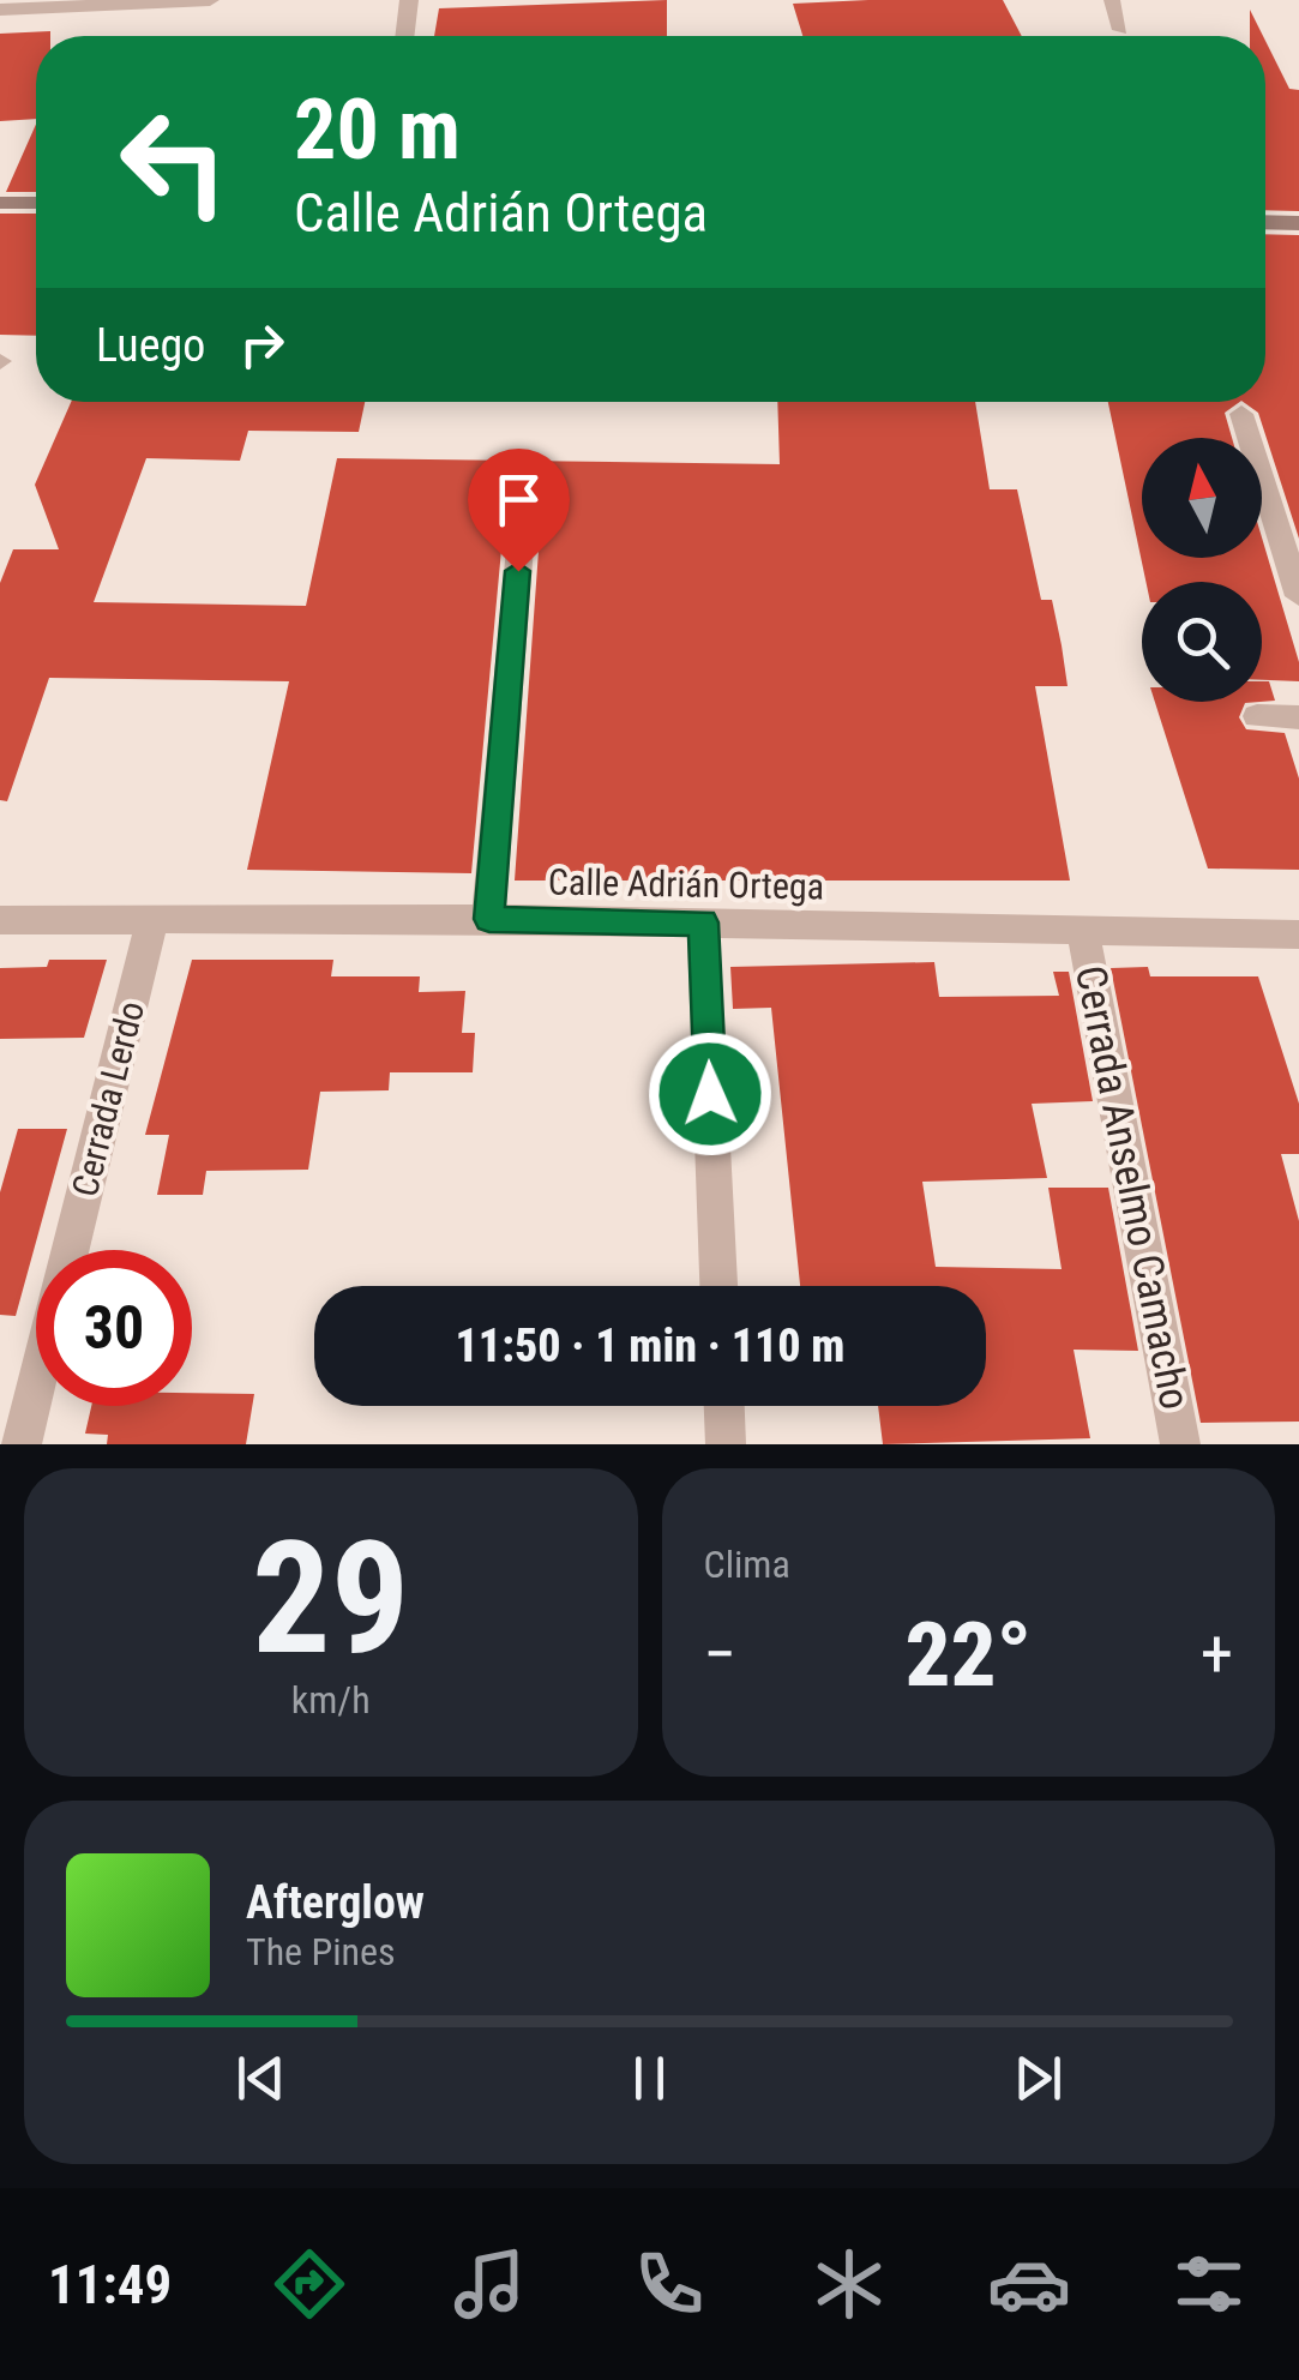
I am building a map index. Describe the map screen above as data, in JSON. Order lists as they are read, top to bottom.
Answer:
{
  "streets": {
    "street": ["Calle Adrián Ortega", "Cerrada Lerdo", "Cerrada Anselmo Camacho"]
  },
  "crossings": [
    ["Calle Adrián Ortega", "Cerrada Lerdo"],
    ["Calle Adrián Ortega", "Cerrada Anselmo Camacho"]
  ],
  "north": "top",
  "page": {
    "turn": ["20 m", "Calle Adrián Ortega"],
    "then": "Luego",
    "limit": "30",
    "trip": "11:50 · 1 min · 110 m",
    "tile": [
      ["29", "km/h"],
      "Clima"
    ],
    "heat": ["−", "22°", "+"],
    "song": ["Afterglow", "The Pines"],
    "tabs": "11:49"
  }
}
